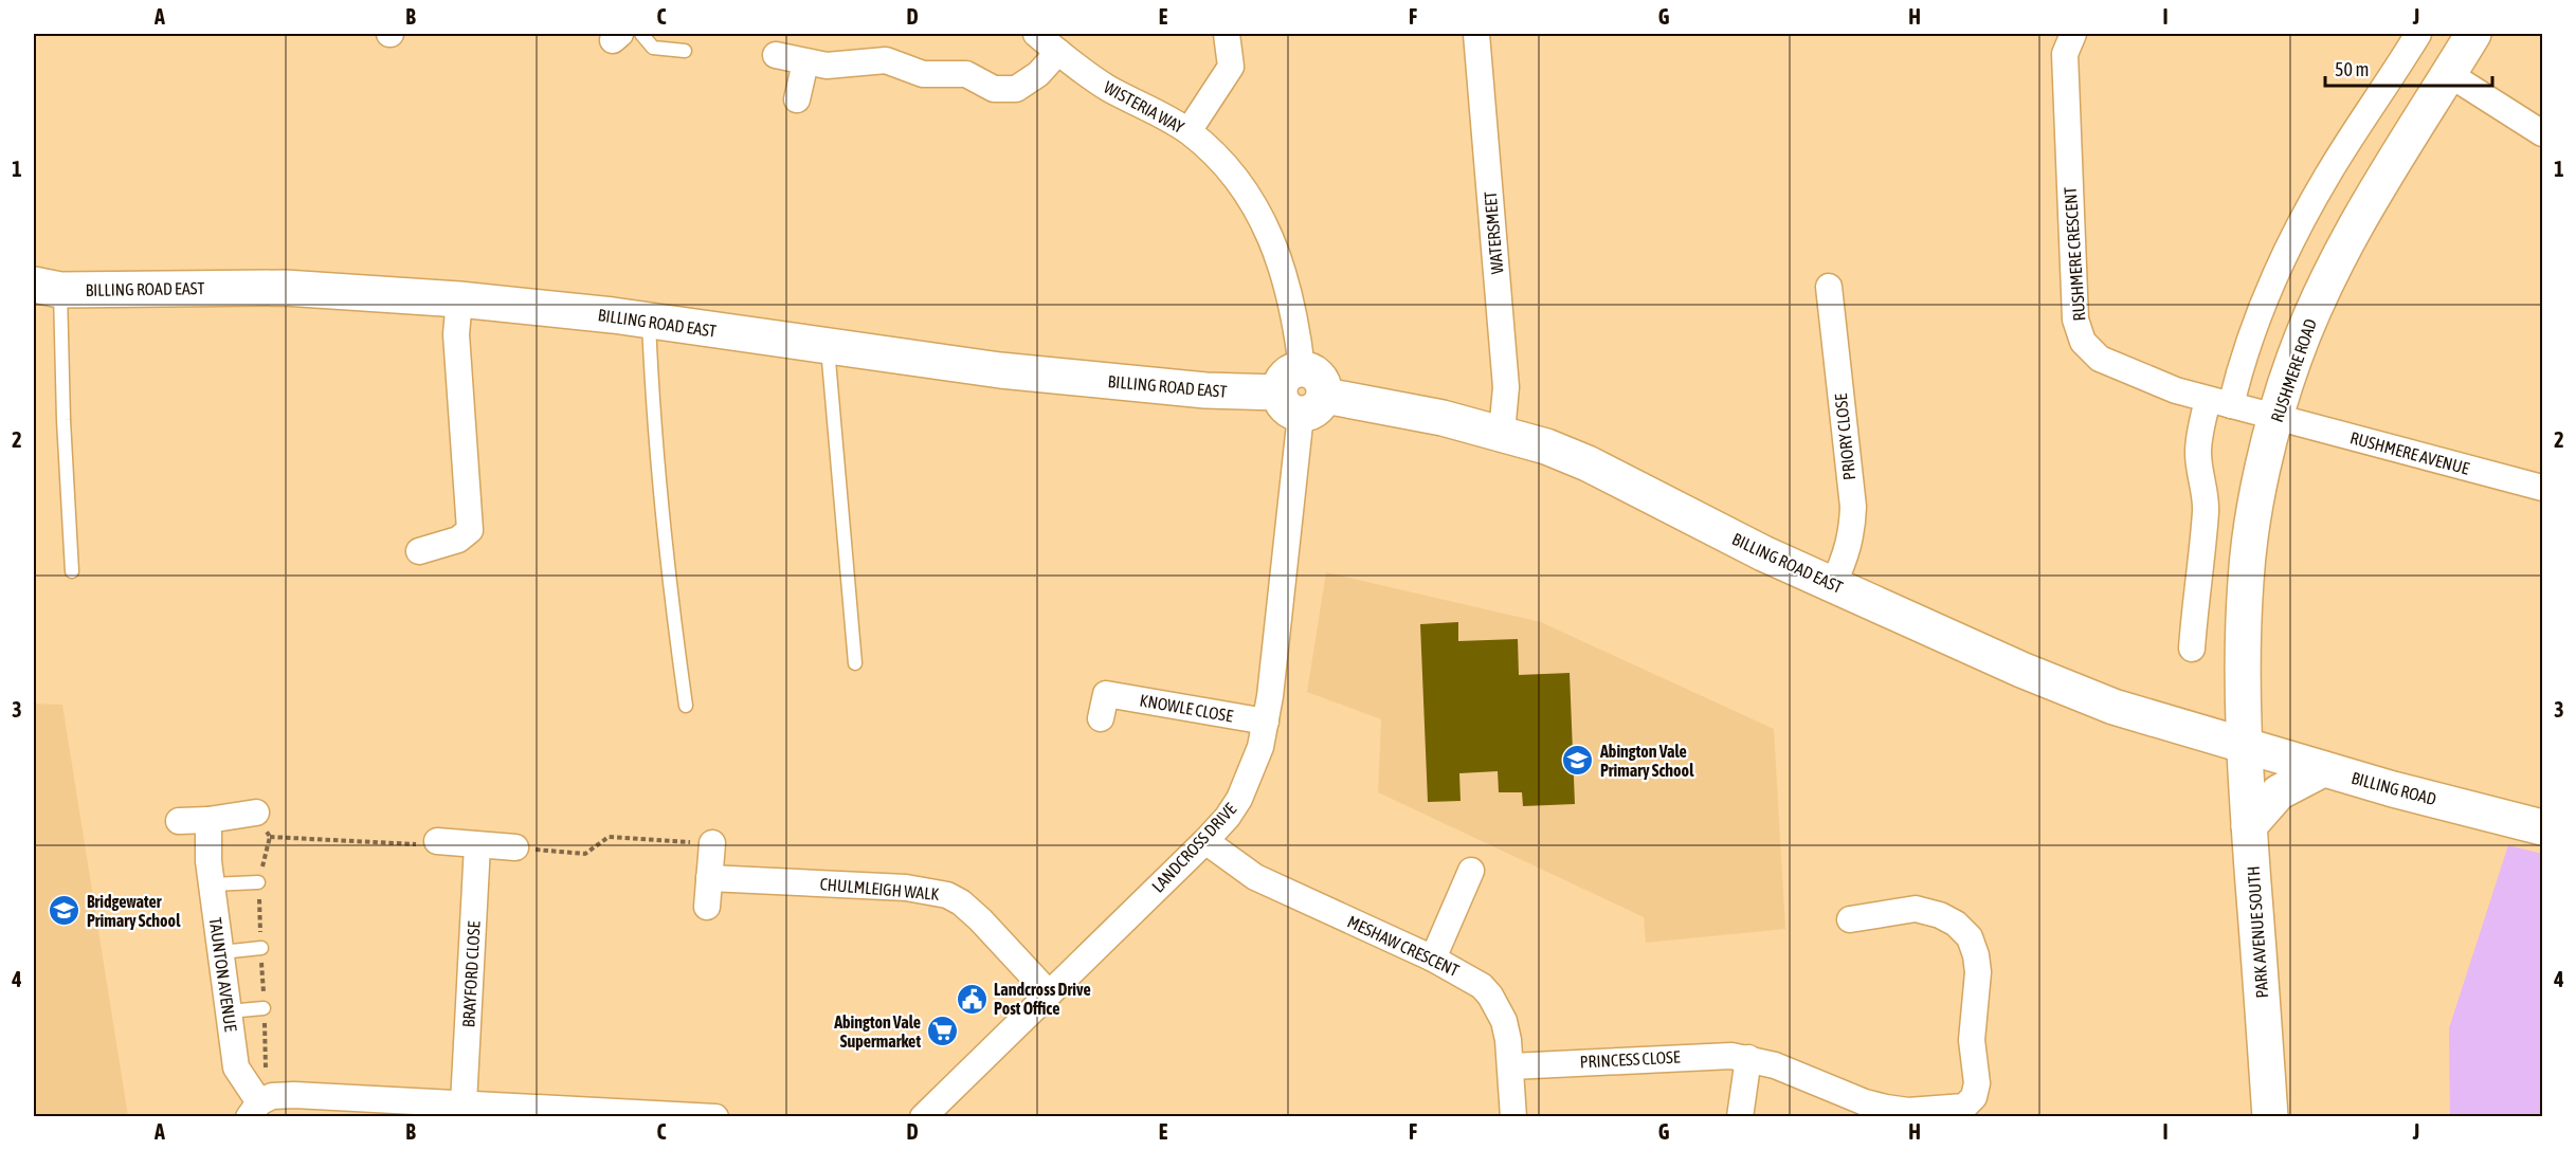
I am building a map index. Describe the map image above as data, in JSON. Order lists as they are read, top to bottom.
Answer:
{
  "streets": {
    "street": [
      "WISTERIA WAY",
      "WATERSMEET",
      "RUSHMERE CRESCENT",
      "BILLING ROAD EAST",
      "RUSHMERE ROAD",
      "PRIORY CLOSE",
      "RUSHMERE AVENUE",
      "KNOWLE CLOSE",
      "BILLING ROAD",
      "LANDCROSS DRIVE",
      "CHULMLEIGH WALK",
      "PARK AVENUE SOUTH",
      "MESHAW CRESCENT",
      "TAUNTON AVENUE",
      "BRAYFORD CLOSE",
      "PRINCESS CLOSE"
    ]
  },
  "crossings": [
    ["WISTERIA WAY", "BILLING ROAD EAST"],
    ["WISTERIA WAY", "LANDCROSS DRIVE"],
    ["WATERSMEET", "BILLING ROAD EAST"],
    ["RUSHMERE CRESCENT", "RUSHMERE ROAD"],
    ["RUSHMERE CRESCENT", "RUSHMERE AVENUE"],
    ["BILLING ROAD EAST", "RUSHMERE ROAD"],
    ["BILLING ROAD EAST", "PRIORY CLOSE"],
    ["BILLING ROAD EAST", "BILLING ROAD"],
    ["BILLING ROAD EAST", "LANDCROSS DRIVE"],
    ["BILLING ROAD EAST", "PARK AVENUE SOUTH"],
    ["RUSHMERE ROAD", "RUSHMERE AVENUE"],
    ["RUSHMERE ROAD", "BILLING ROAD"],
    ["RUSHMERE ROAD", "PARK AVENUE SOUTH"],
    ["KNOWLE CLOSE", "LANDCROSS DRIVE"],
    ["BILLING ROAD", "PARK AVENUE SOUTH"],
    ["LANDCROSS DRIVE", "CHULMLEIGH WALK"],
    ["LANDCROSS DRIVE", "MESHAW CRESCENT"],
    ["MESHAW CRESCENT", "PRINCESS CLOSE"]
  ],
  "places": {
    "school or university": ["Abington Vale Primary School", "Bridgewater Primary School"],
    "public building": ["Landcross Drive Post Office"],
    "supermarket": ["Abington Vale Supermarket"]
  },
  "scale_bar": "50 m",
  "grid": {
    "columns": [
      "A",
      "B",
      "C",
      "D",
      "E",
      "F",
      "G",
      "H",
      "I",
      "J"
    ],
    "rows": [
      "1",
      "2",
      "3",
      "4"
    ]
  }
}
